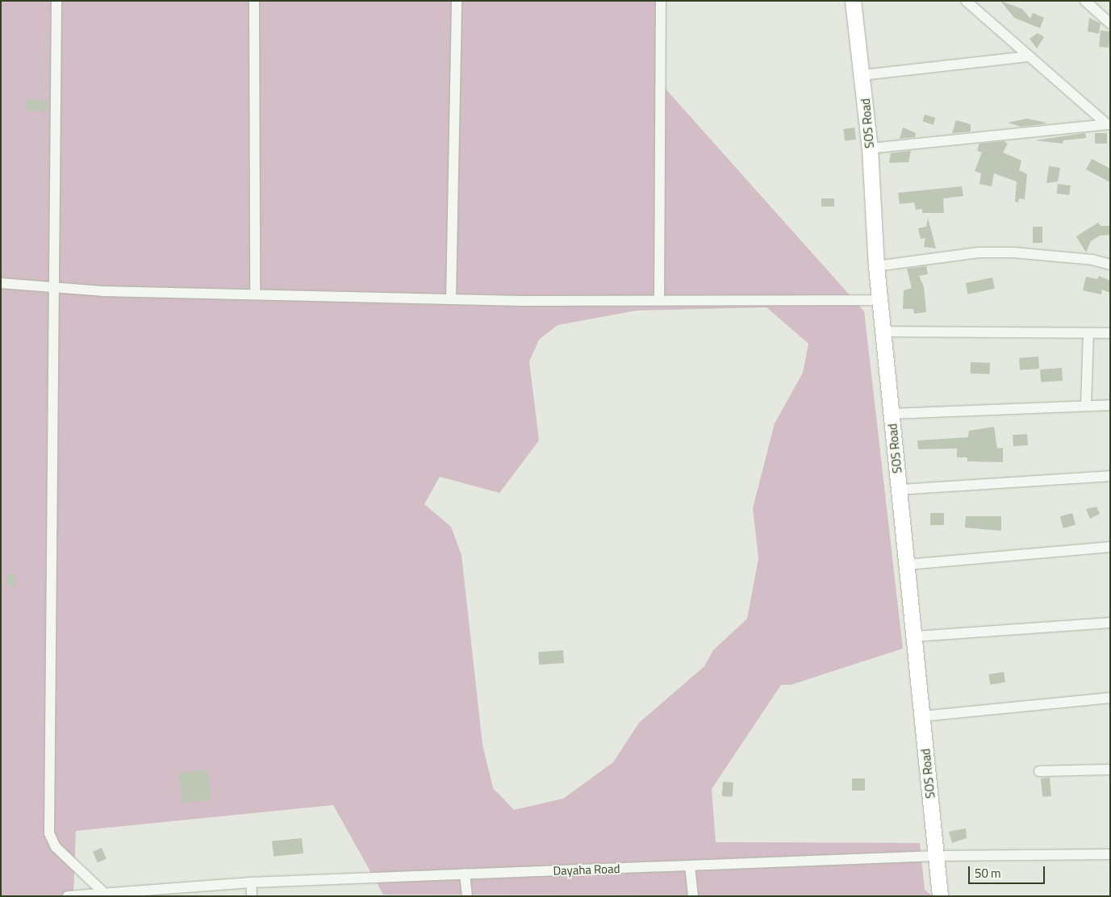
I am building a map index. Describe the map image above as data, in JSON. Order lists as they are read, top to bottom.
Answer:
{
  "streets": {
    "street": ["SOS Road", "Dayaha Road"]
  },
  "crossings": [
    ["SOS Road", "Dayaha Road"]
  ],
  "scale_bar": "50 m"
}
